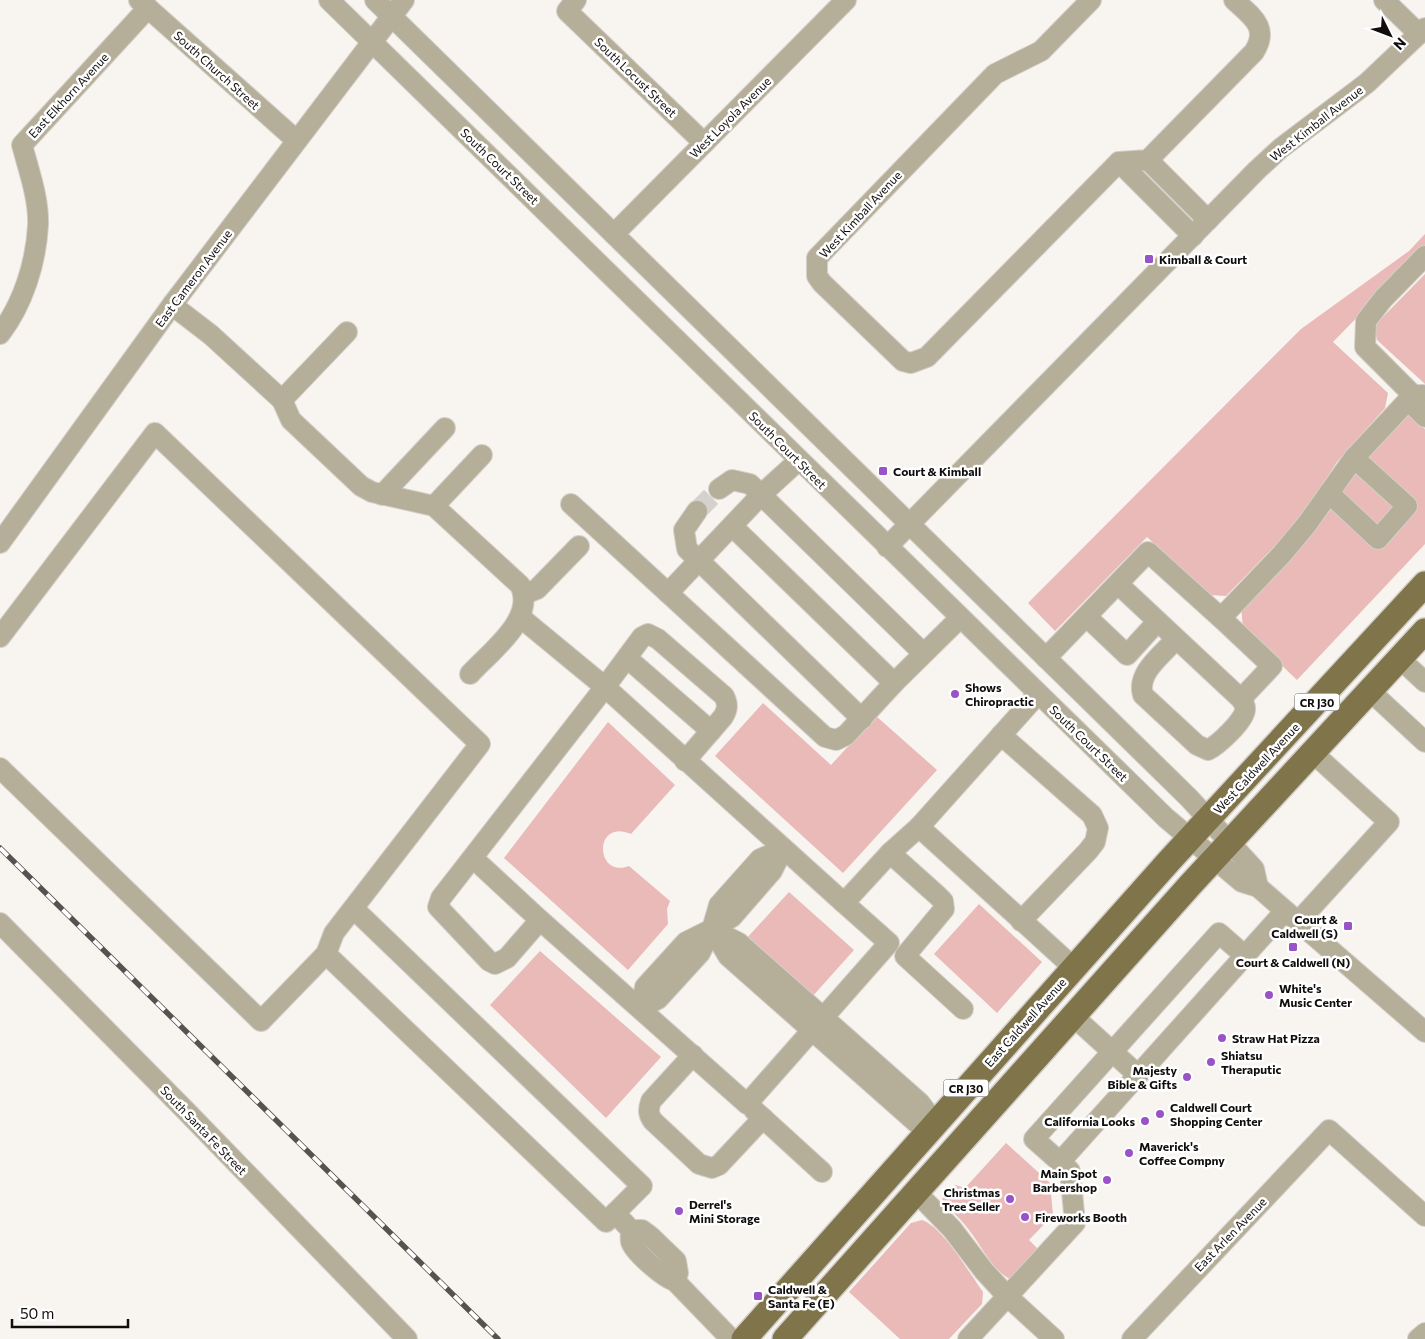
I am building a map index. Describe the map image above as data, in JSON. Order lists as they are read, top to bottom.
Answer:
{
  "streets": {
    "main road": ["CR J30", "West Caldwell Avenue", "East Caldwell Avenue"],
    "street": [
      "South Church Street",
      "South Locust Street",
      "East Elkhorn Avenue",
      "West Loyola Avenue",
      "West Kimball Avenue",
      "South Court Street",
      "East Cameron Avenue",
      "South Santa Fe Street",
      "East Arlen Avenue"
    ]
  },
  "crossings": [
    ["South Church Street", "East Elkhorn Avenue"],
    ["South Church Street", "East Cameron Avenue"],
    ["South Locust Street", "West Loyola Avenue"],
    ["West Loyola Avenue", "South Court Street"],
    ["West Kimball Avenue", "South Court Street"],
    ["South Court Street", "East Cameron Avenue"],
    ["South Court Street", "CR J30"],
    ["South Court Street", "West Caldwell Avenue"],
    ["South Court Street", "East Caldwell Avenue"],
    ["West Caldwell Avenue", "East Caldwell Avenue"]
  ],
  "places": {
    "transit": [
      "Kimball & Court",
      "Court & Kimball",
      "Court & Caldwell (S)",
      "Court & Caldwell (N)",
      "Caldwell & Santa Fe (E)"
    ],
    "other": [
      "Shows Chiropractic",
      "White's Music Center",
      "Straw Hat Pizza",
      "Shiatsu Theraputic",
      "Majesty Bible & Gifts",
      "Caldwell Court Shopping Center",
      "California Looks",
      "Maverick's Coffee Compny",
      "Main Spot Barbershop",
      "Christmas Tree Seller",
      "Derrel's Mini Storage",
      "Fireworks Booth"
    ]
  },
  "scale_bar": "50 m",
  "north": "bottom right"
}
